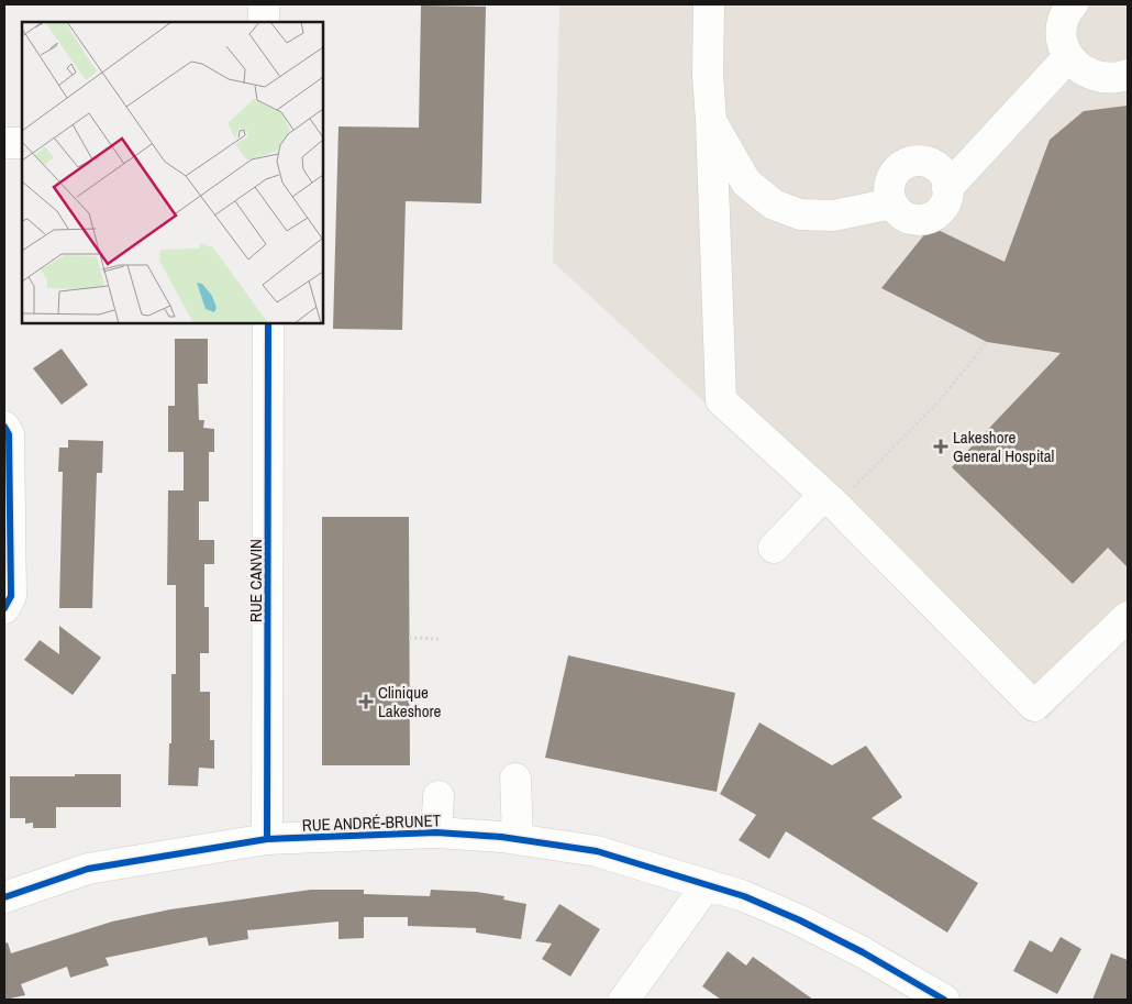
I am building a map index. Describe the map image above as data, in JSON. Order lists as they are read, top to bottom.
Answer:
{
  "streets": {
    "street": ["RUE CANVIN", "RUE ANDRÉ-BRUNET"]
  },
  "crossings": [
    ["RUE CANVIN", "RUE ANDRÉ-BRUNET"]
  ],
  "places": {
    "health": ["Lakeshore General Hospital", "Clinique Lakeshore"]
  }
}
